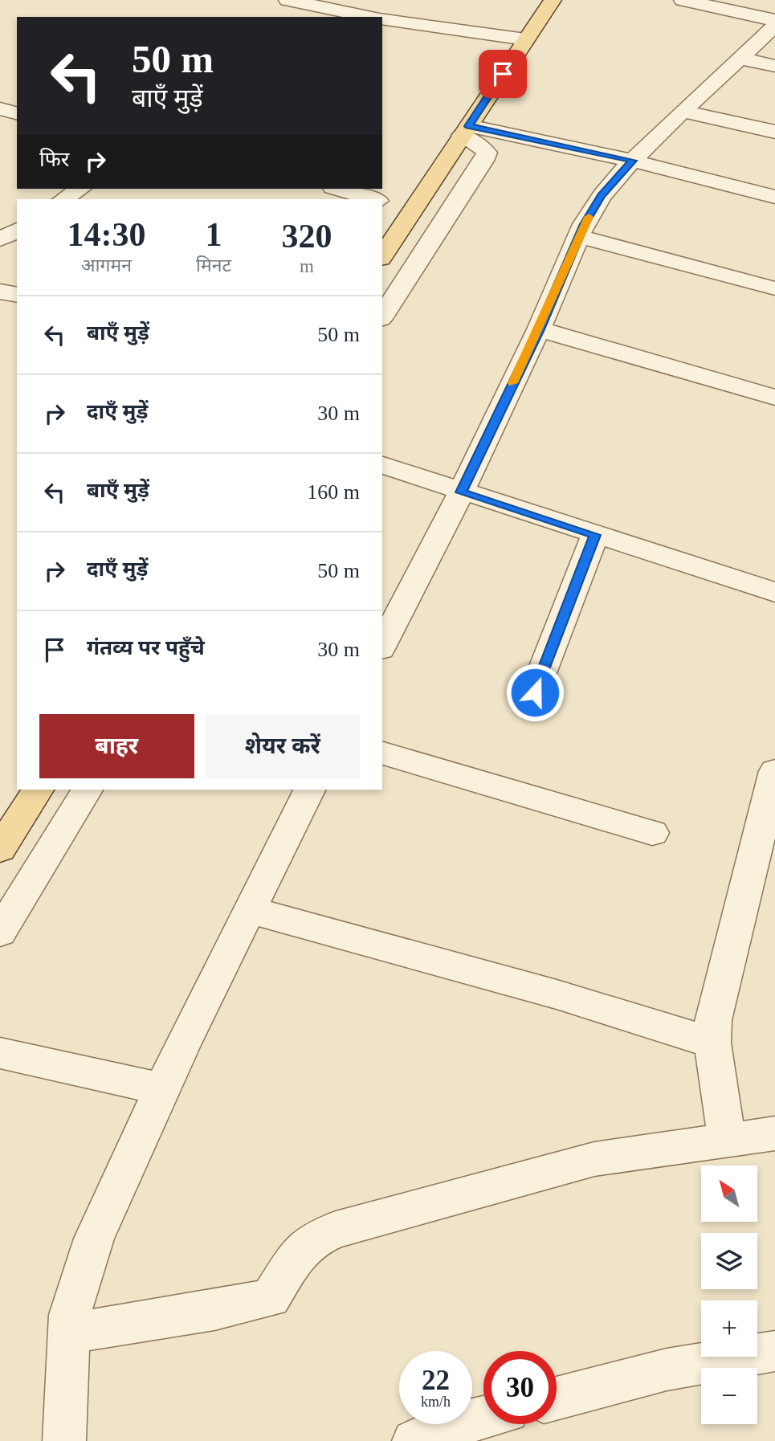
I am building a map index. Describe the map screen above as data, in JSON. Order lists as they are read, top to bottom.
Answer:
{
  "north": "top left",
  "page": {
    "turn": ["50 m", "बाएँ मुड़ें"],
    "then": "फिर",
    "eta": [
      "14:30",
      "आगमन",
      "1",
      "मिनट",
      "320",
      "m"
    ],
    "list": [
      {
        "name": "बाएँ मुड़ें",
        "value": "50 m"
      },
      {
        "name": "दाएँ मुड़ें",
        "value": "30 m"
      },
      {
        "name": "बाएँ मुड़ें",
        "value": "160 m"
      },
      {
        "name": "दाएँ मुड़ें",
        "value": "50 m"
      },
      {
        "name": "गंतव्य पर पहुँचे",
        "value": "30 m"
      }
    ],
    "buttons": ["बाहर", "शेयर करें"],
    "map_buttons": ["+", "−"],
    "speed": "22 km/h",
    "limit": "30"
  }
}
